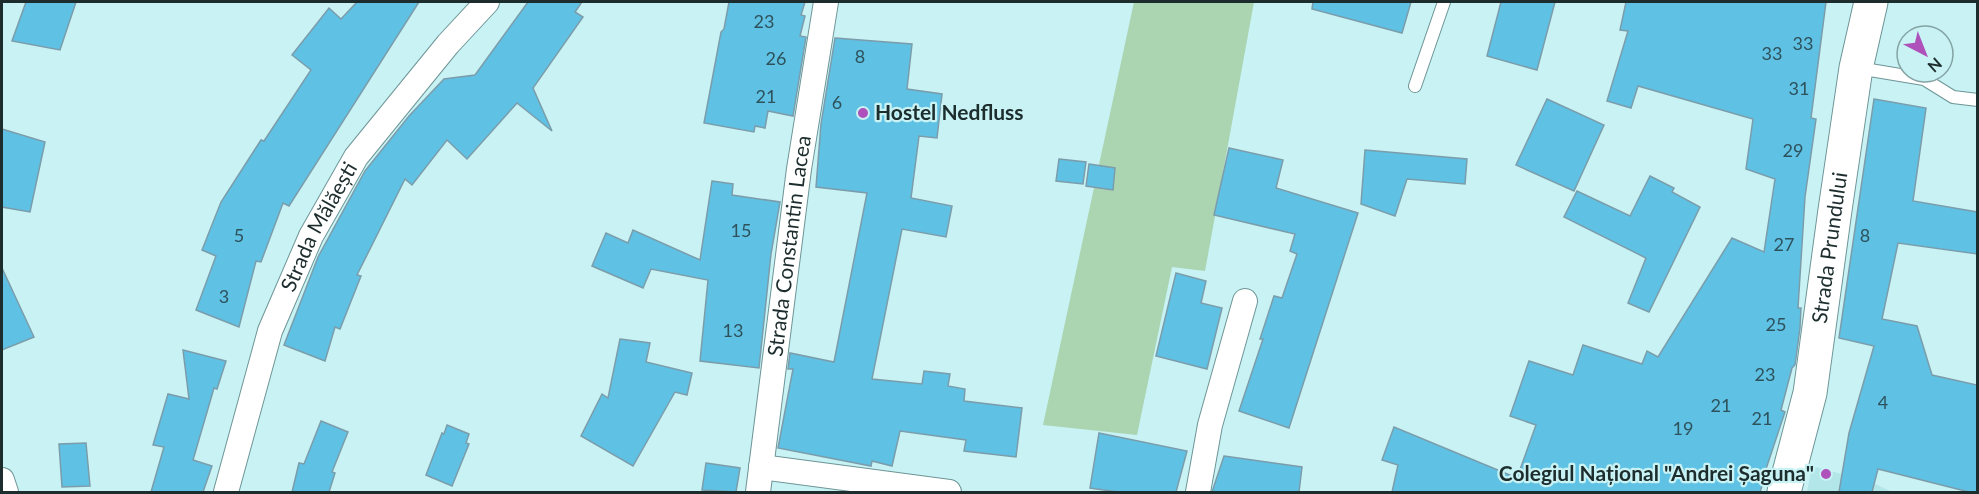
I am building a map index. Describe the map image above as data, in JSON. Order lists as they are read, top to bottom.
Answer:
{
  "streets": {
    "street": ["Strada Mălăești", "Strada Constantin Lacea", "Strada Prundului"]
  },
  "places": ["Hostel Nedfluss", "Colegiul Național \"Andrei Șaguna\""],
  "house_numbers": [
    "23",
    "33",
    "33",
    "8",
    "26",
    "31",
    "21",
    "6",
    "29",
    "15",
    "5",
    "8",
    "27",
    "3",
    "25",
    "13",
    "23",
    "4",
    "21",
    "21",
    "19"
  ],
  "north": "bottom right"
}
